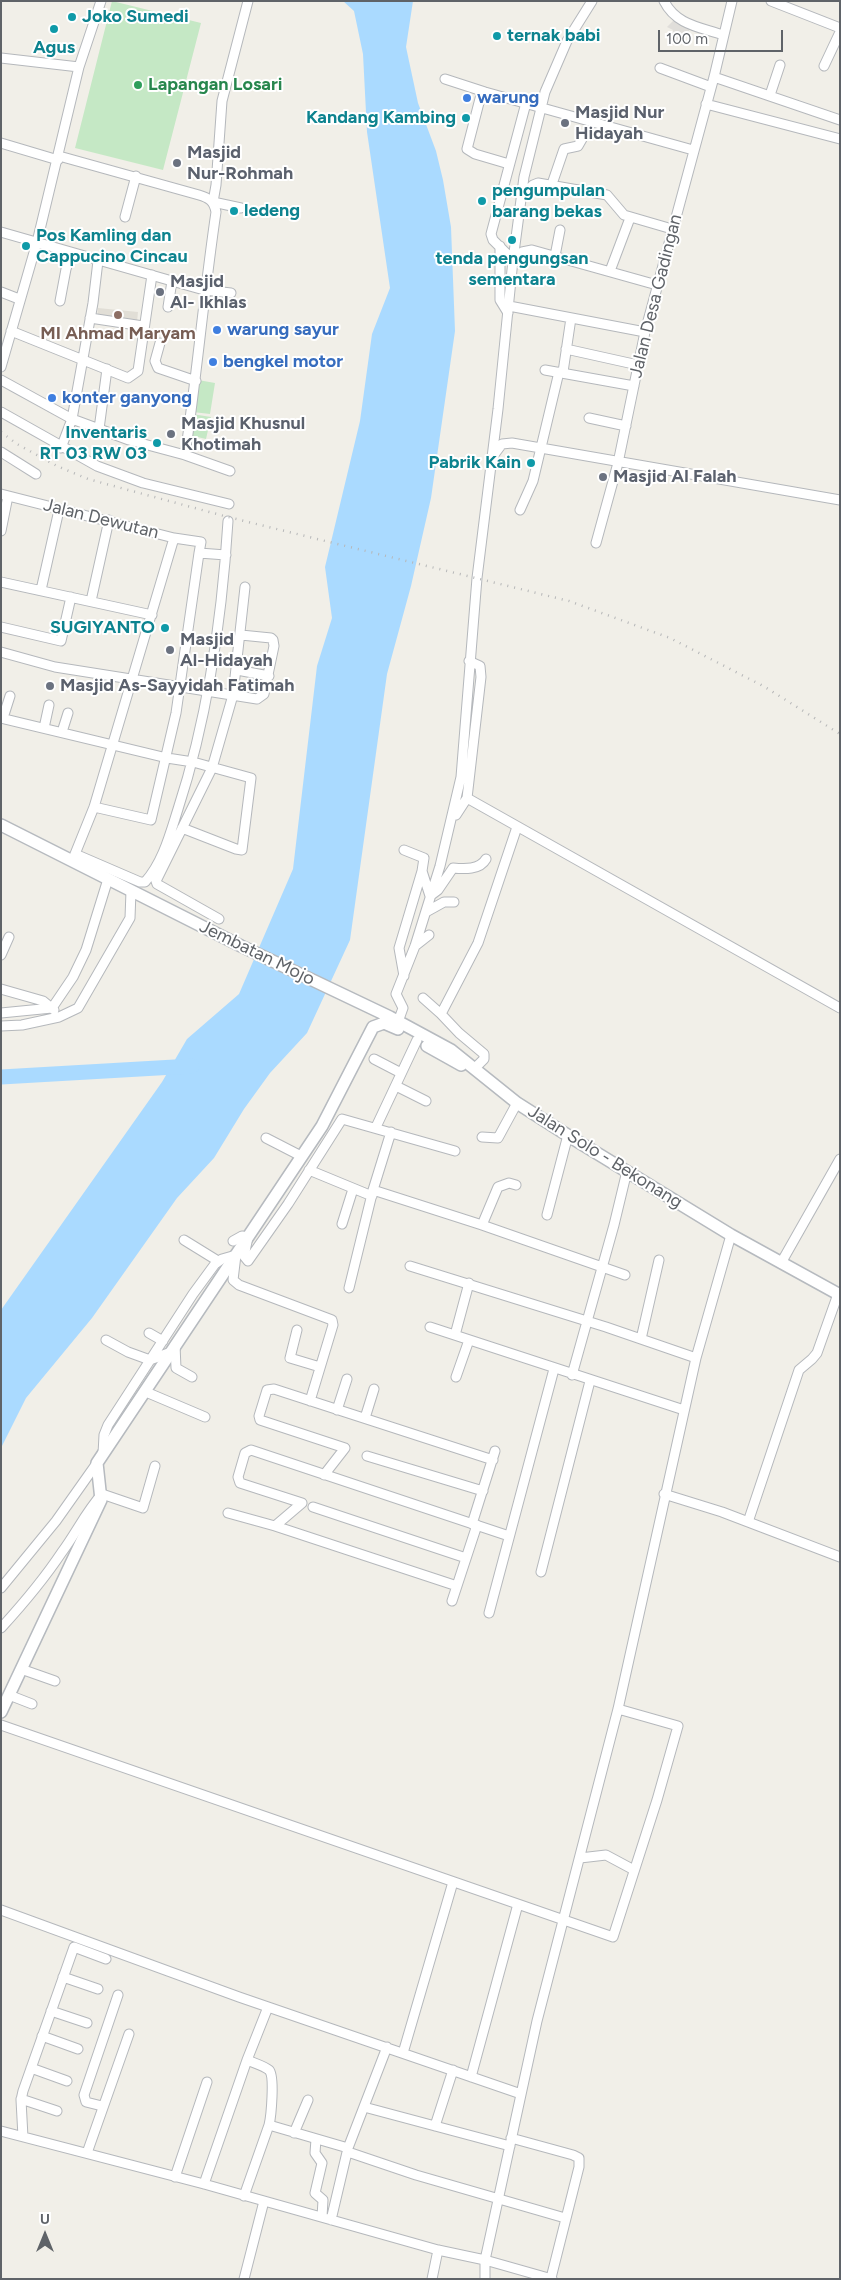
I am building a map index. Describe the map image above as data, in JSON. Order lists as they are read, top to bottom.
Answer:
{
  "streets": {
    "main road": ["Jembatan Mojo", "Jalan Solo - Bekonang"],
    "street": ["Jalan Desa Gadingan", "Jalan Dewutan"]
  },
  "crossings": [
    ["Jembatan Mojo", "Jalan Solo - Bekonang"]
  ],
  "places": [
    "Joko Sumedi",
    "Agus",
    "ternak babi",
    "Lapangan Losari",
    "warung",
    "Kandang Kambing",
    "Masjid Nur Hidayah",
    "Masjid Nur-Rohmah",
    "pengumpulan barang bekas",
    "ledeng",
    "tenda pengungsan sementara",
    "Pos Kamling dan Cappucino Cincau",
    "Masjid Al- Ikhlas",
    "MI Ahmad Maryam",
    "warung sayur",
    "bengkel motor",
    "konter ganyong",
    "Masjid Khusnul Khotimah",
    "Inventaris RT 03 RW 03",
    "Pabrik Kain",
    "Masjid Al Falah",
    "SUGIYANTO",
    "Masjid Al-Hidayah",
    "Masjid As-Sayyidah Fatimah"
  ],
  "scale_bar": "100 m",
  "north": "top"
}
